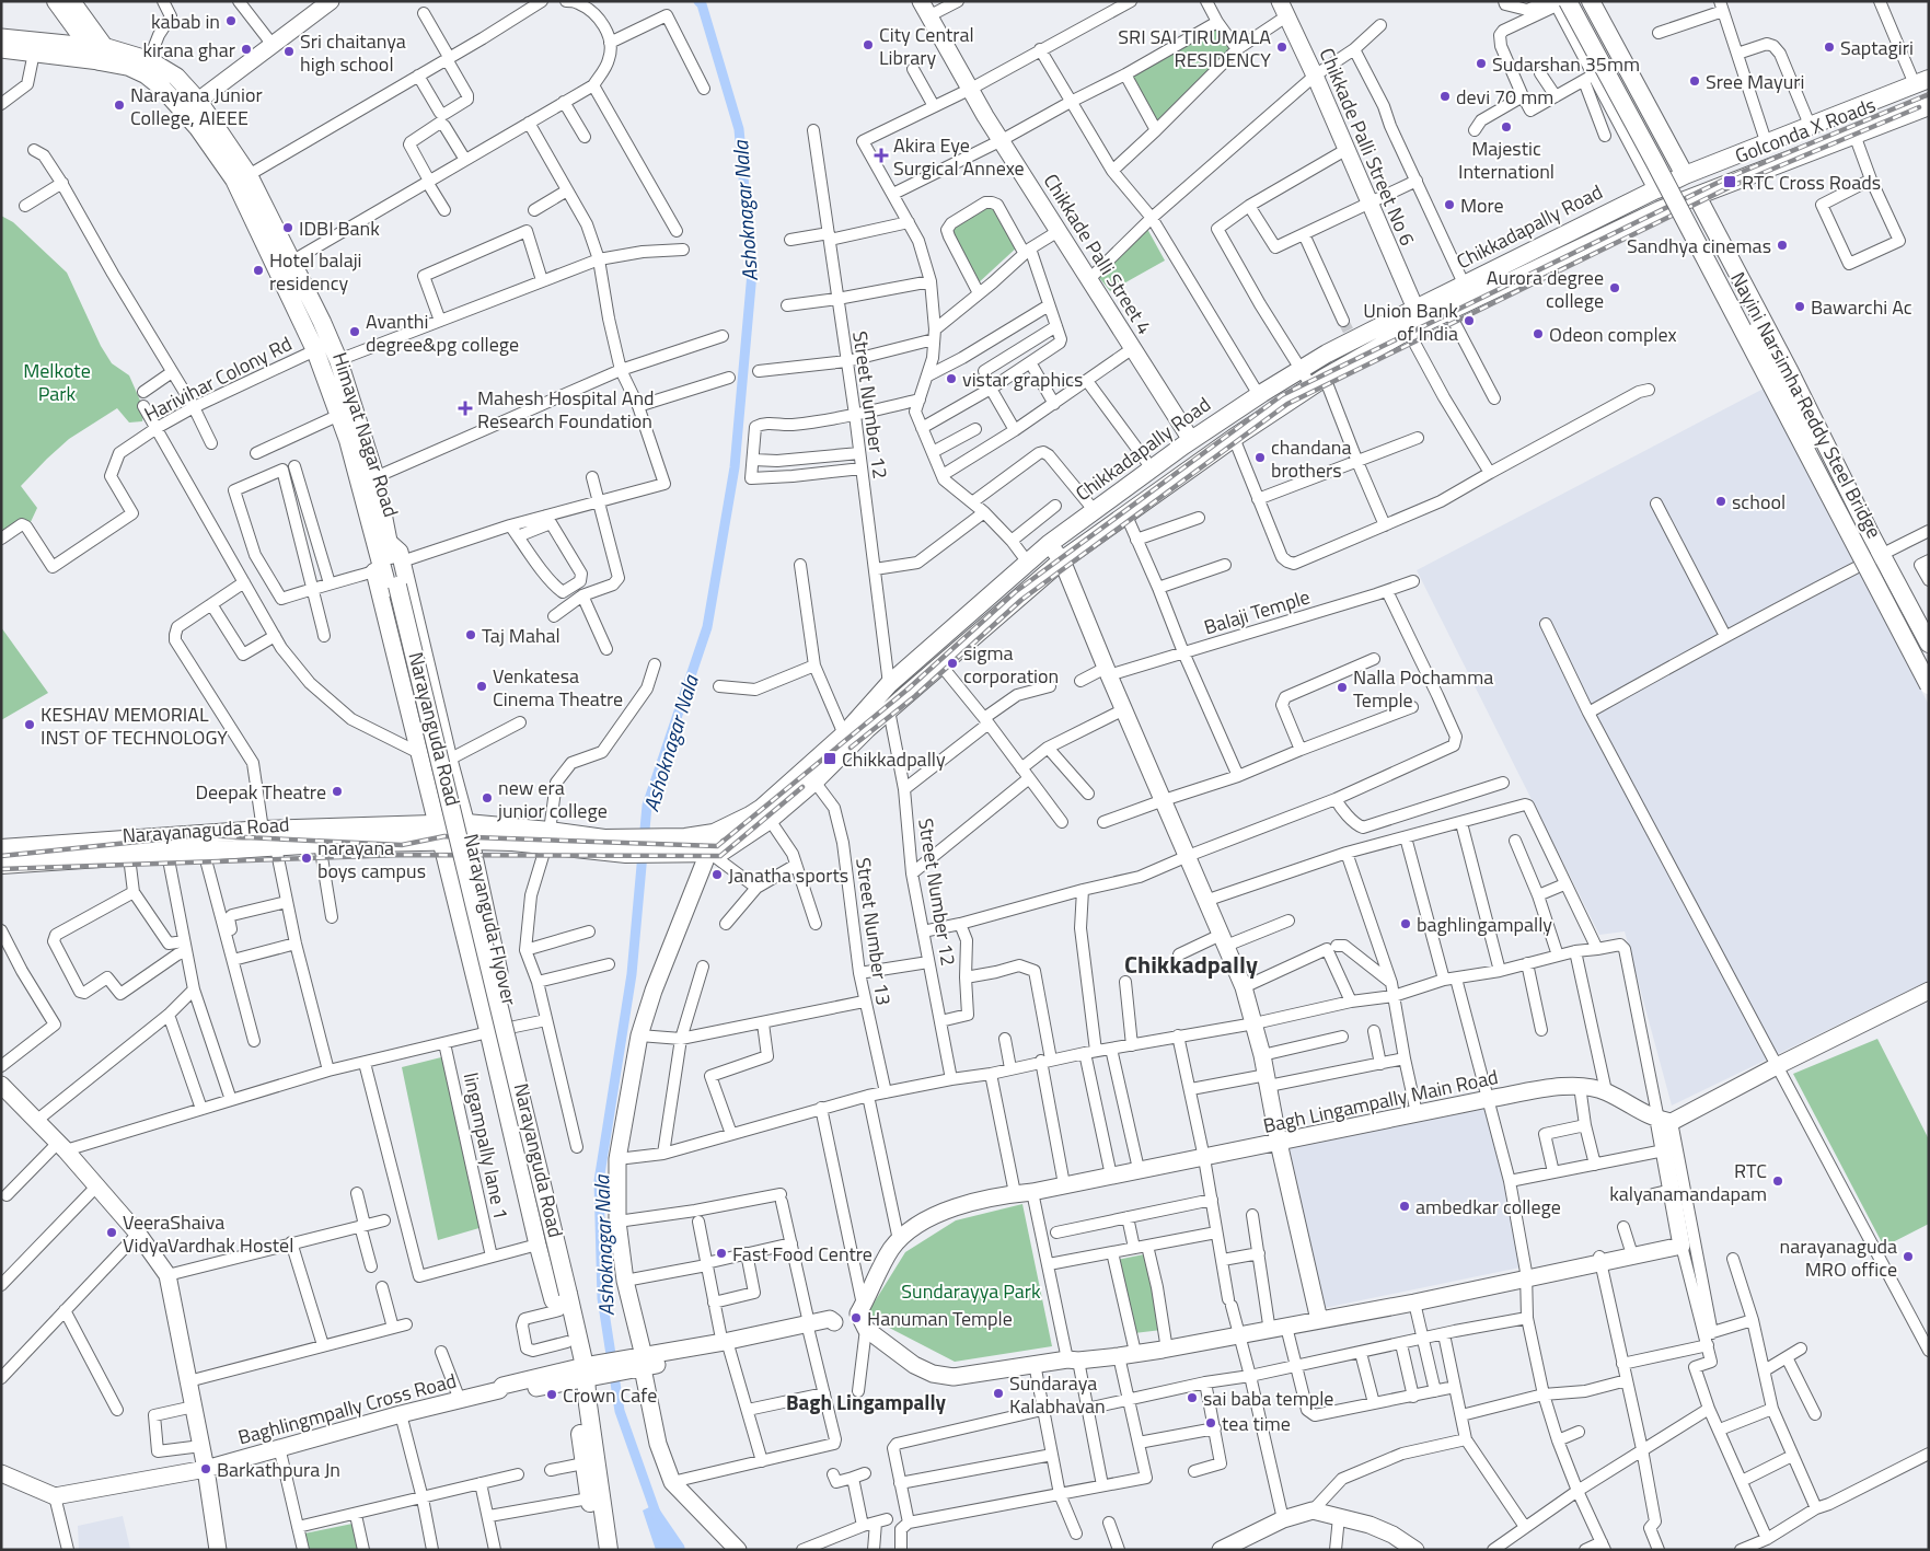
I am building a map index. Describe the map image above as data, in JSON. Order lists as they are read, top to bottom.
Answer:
{
  "streets": {
    "main road": [
      "Golconda X Roads",
      "Chikkadapally Road",
      "Nayini Narsimha Reddy Steel Bridge",
      "Himayat Nagar Road",
      "Narayanaguda Road",
      "Narayanguda Flyover"
    ],
    "street": [
      "Chikkade Palli Street No 6",
      "Chikkade Palli Street 4",
      "Harivihar Colony Rd",
      "Street Number 12",
      "Balaji Temple",
      "Narayanguda Road",
      "Street Number 13",
      "Bagh Lingampally Main Road",
      "lingampally lane 1",
      "Baghlingmpally Cross Road"
    ]
  },
  "crossings": [
    ["Golconda X Roads", "Chikkadapally Road"],
    ["Chikkade Palli Street No 6", "Chikkadapally Road"],
    ["Chikkadapally Road", "Chikkade Palli Street 4"],
    ["Chikkadapally Road", "Street Number 12"],
    ["Chikkadapally Road", "Narayanaguda Road"],
    ["Chikkadapally Road", "Street Number 13"],
    ["Harivihar Colony Rd", "Himayat Nagar Road"],
    ["Himayat Nagar Road", "Narayanguda Road"],
    ["Himayat Nagar Road", "Narayanguda Flyover"],
    ["Narayanguda Road", "Narayanaguda Road"],
    ["Narayanguda Road", "Narayanguda Flyover"]
  ],
  "districts": ["Chikkadpally", "Bagh Lingampally"],
  "water": ["Ashoknagar Nala"],
  "parks": ["Melkote Park", "Sundarayya Park"],
  "places": {
    "other": [
      "kabab in",
      "City Central Library",
      "SRI SAI TIRUMALA RESIDENCY",
      "Saptagiri",
      "kirana ghar",
      "Sri chaitanya high school",
      "Sudarshan 35mm",
      "Sree Mayuri",
      "devi 70 mm",
      "Narayana Junior College, AIEEE",
      "Majestic Internationl",
      "More",
      "IDBI Bank",
      "Sandhya cinemas",
      "Hotel balaji residency",
      "Aurora degree college",
      "Bawarchi Ac",
      "Union Bank of India",
      "Avanthi degree&pg college",
      "Odeon complex",
      "vistar graphics",
      "chandana brothers",
      "school",
      "Taj Mahal",
      "sigma corporation",
      "Venkatesa Cinema Theatre",
      "Nalla Pochamma Temple",
      "KESHAV MEMORIAL INST OF TECHNOLOGY",
      "Deepak Theatre",
      "new era junior college",
      "narayana boys campus",
      "Janatha sports",
      "baghlingampally",
      "RTC kalyanamandapam",
      "ambedkar college",
      "VeeraShaiva VidyaVardhak Hostel",
      "Fast Food Centre",
      "narayanaguda MRO office",
      "Hanuman Temple",
      "Sundaraya Kalabhavan",
      "Crown Cafe",
      "sai baba temple",
      "tea time",
      "Barkathpura Jn"
    ],
    "health": ["Akira Eye Surgical Annexe", "Mahesh Hospital And Research Foundation"],
    "transit": ["RTC Cross Roads", "Chikkadpally"]
  }
}
